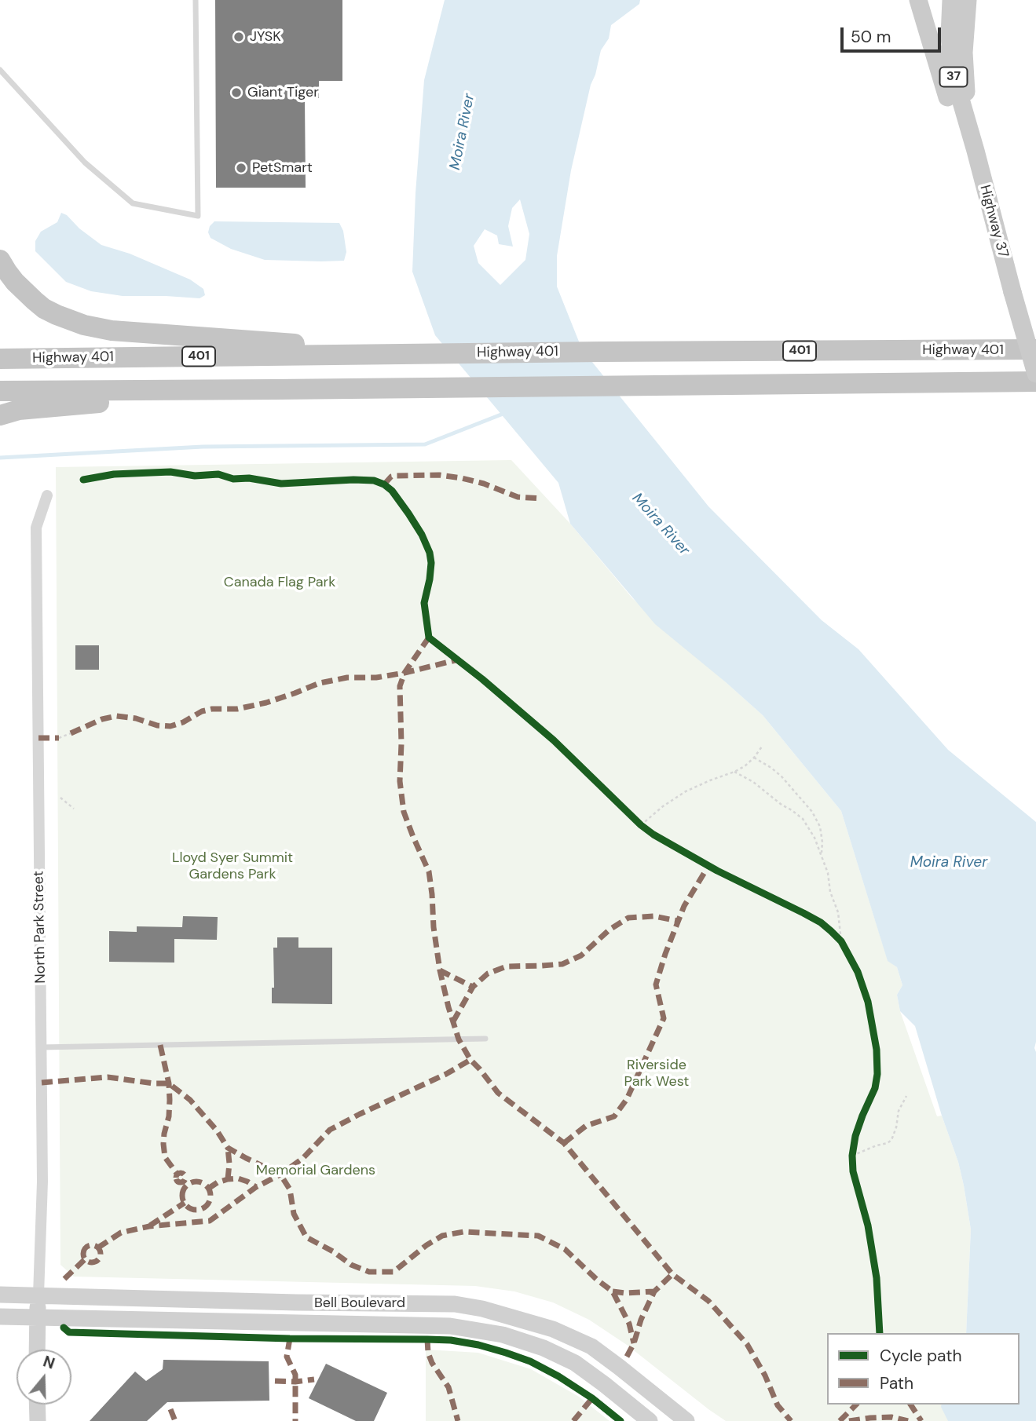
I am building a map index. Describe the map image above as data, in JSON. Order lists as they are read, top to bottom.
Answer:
{
  "streets": {
    "highway": ["Highway 401", "401"],
    "main road": [
      "37",
      "Highway 37",
      "North Park Street",
      "Bell Boulevard"
    ]
  },
  "crossings": [
    ["North Park Street", "Bell Boulevard"]
  ],
  "water": ["Moira River"],
  "parks": [
    "Canada Flag Park",
    "Lloyd Syer Summit Gardens Park",
    "Riverside Park West",
    "Memorial Gardens"
  ],
  "places": ["JYSK", "Giant Tiger", "PetSmart"],
  "legend": ["Cycle path", "Path"],
  "scale_bar": "50 m",
  "north": "top"
}
